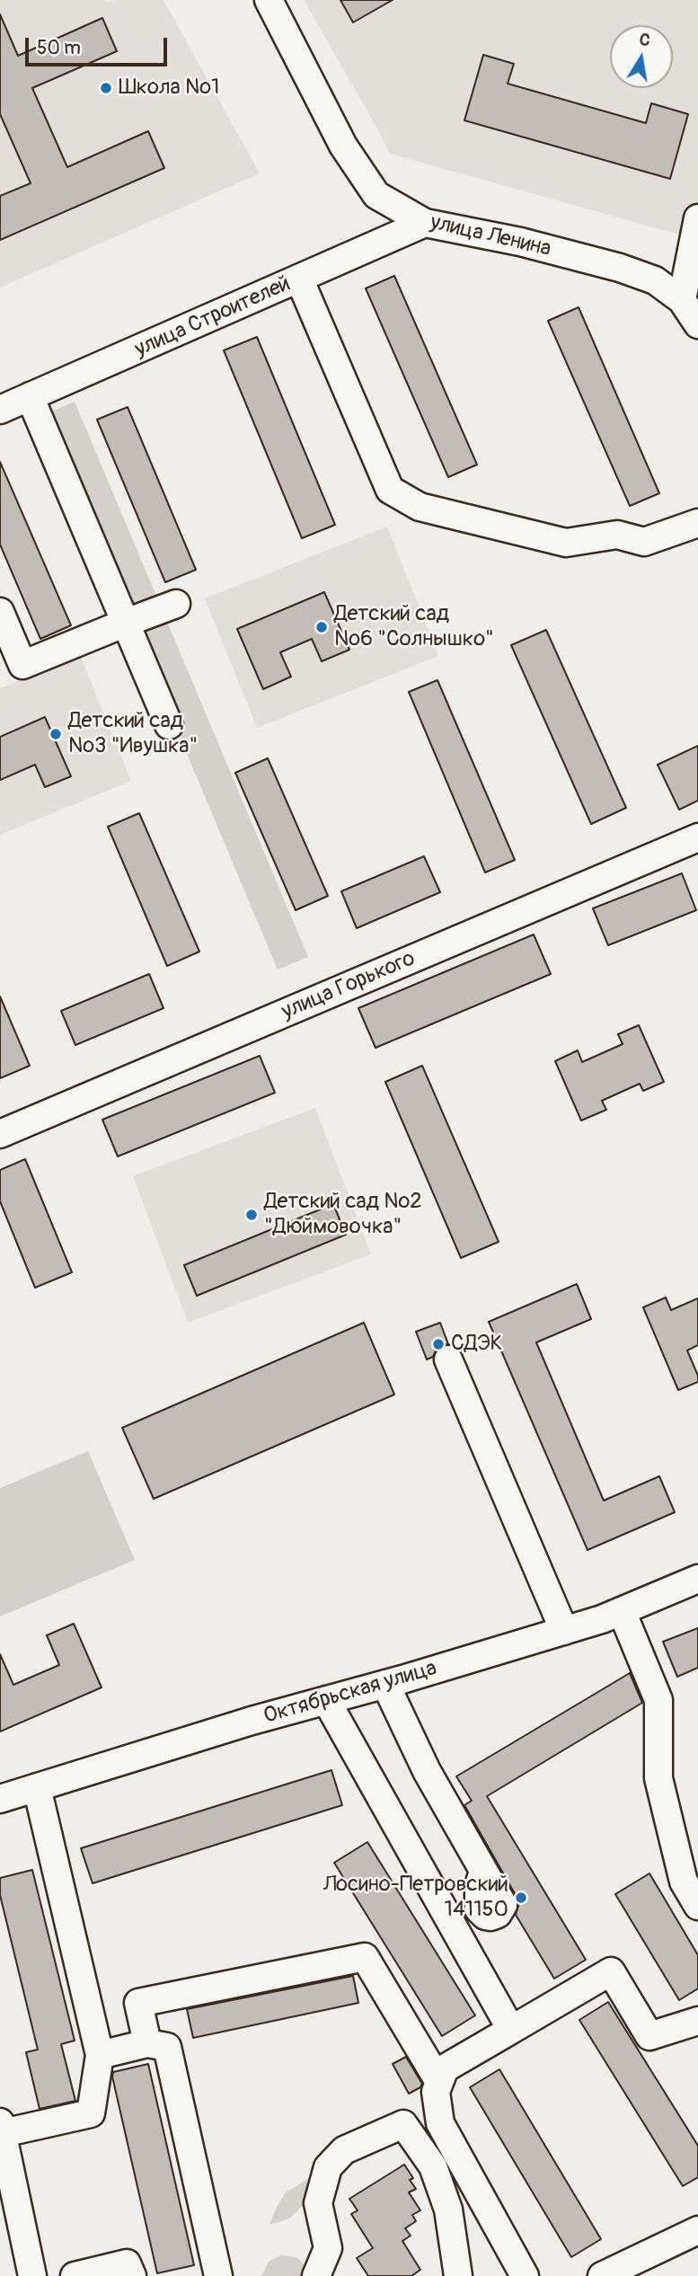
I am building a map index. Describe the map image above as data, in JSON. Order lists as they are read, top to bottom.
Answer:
{
  "streets": {
    "street": [
      "улица Ленина",
      "улица Строителей",
      "улица Горького",
      "Октябрьская улица"
    ]
  },
  "crossings": [
    ["улица Ленина", "улица Строителей"]
  ],
  "places": [
    "Школа №1",
    "Детский сад №6 \"Солнышко\"",
    "Детский сад №3 \"Ивушка\"",
    "Детский сад №2 \"Дюймовочка\"",
    "СДЭК",
    "Лосино-Петровский 141150"
  ],
  "scale_bar": "50 m",
  "north": "top"
}
